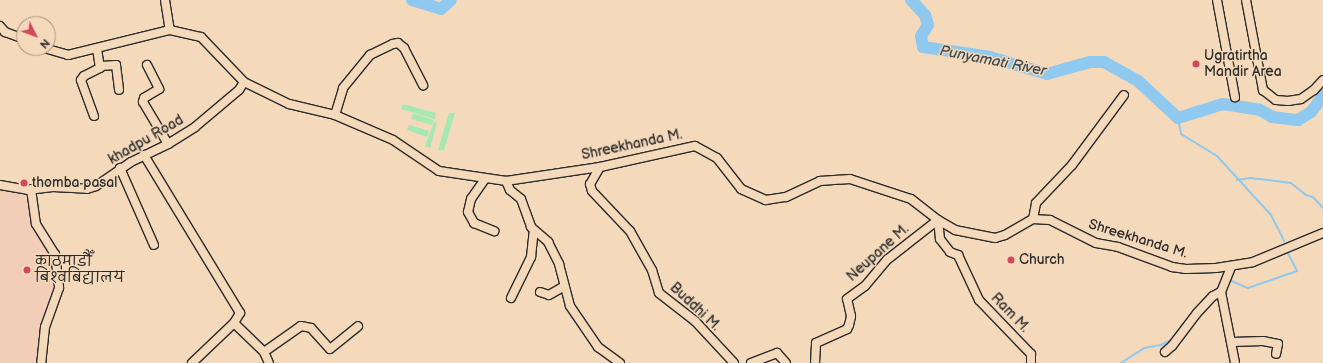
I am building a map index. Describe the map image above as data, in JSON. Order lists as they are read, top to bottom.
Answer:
{
  "streets": {
    "street": [
      "khadpu Road",
      "Shreekhanda M.",
      "Neupane M.",
      "Buddhi M.",
      "Ram M."
    ]
  },
  "crossings": [
    ["khadpu Road", "Shreekhanda M."],
    ["Shreekhanda M.", "Neupane M."],
    ["Shreekhanda M.", "Buddhi M."],
    ["Shreekhanda M.", "Ram M."],
    ["Neupane M.", "Ram M."]
  ],
  "water": ["Punyamati River"],
  "places": [
    "Ugratirtha Mandir Area",
    "thomba pasal",
    "Church",
    "काठमाडौँ बिश्वबिद्यालय"
  ],
  "north": "bottom right"
}
